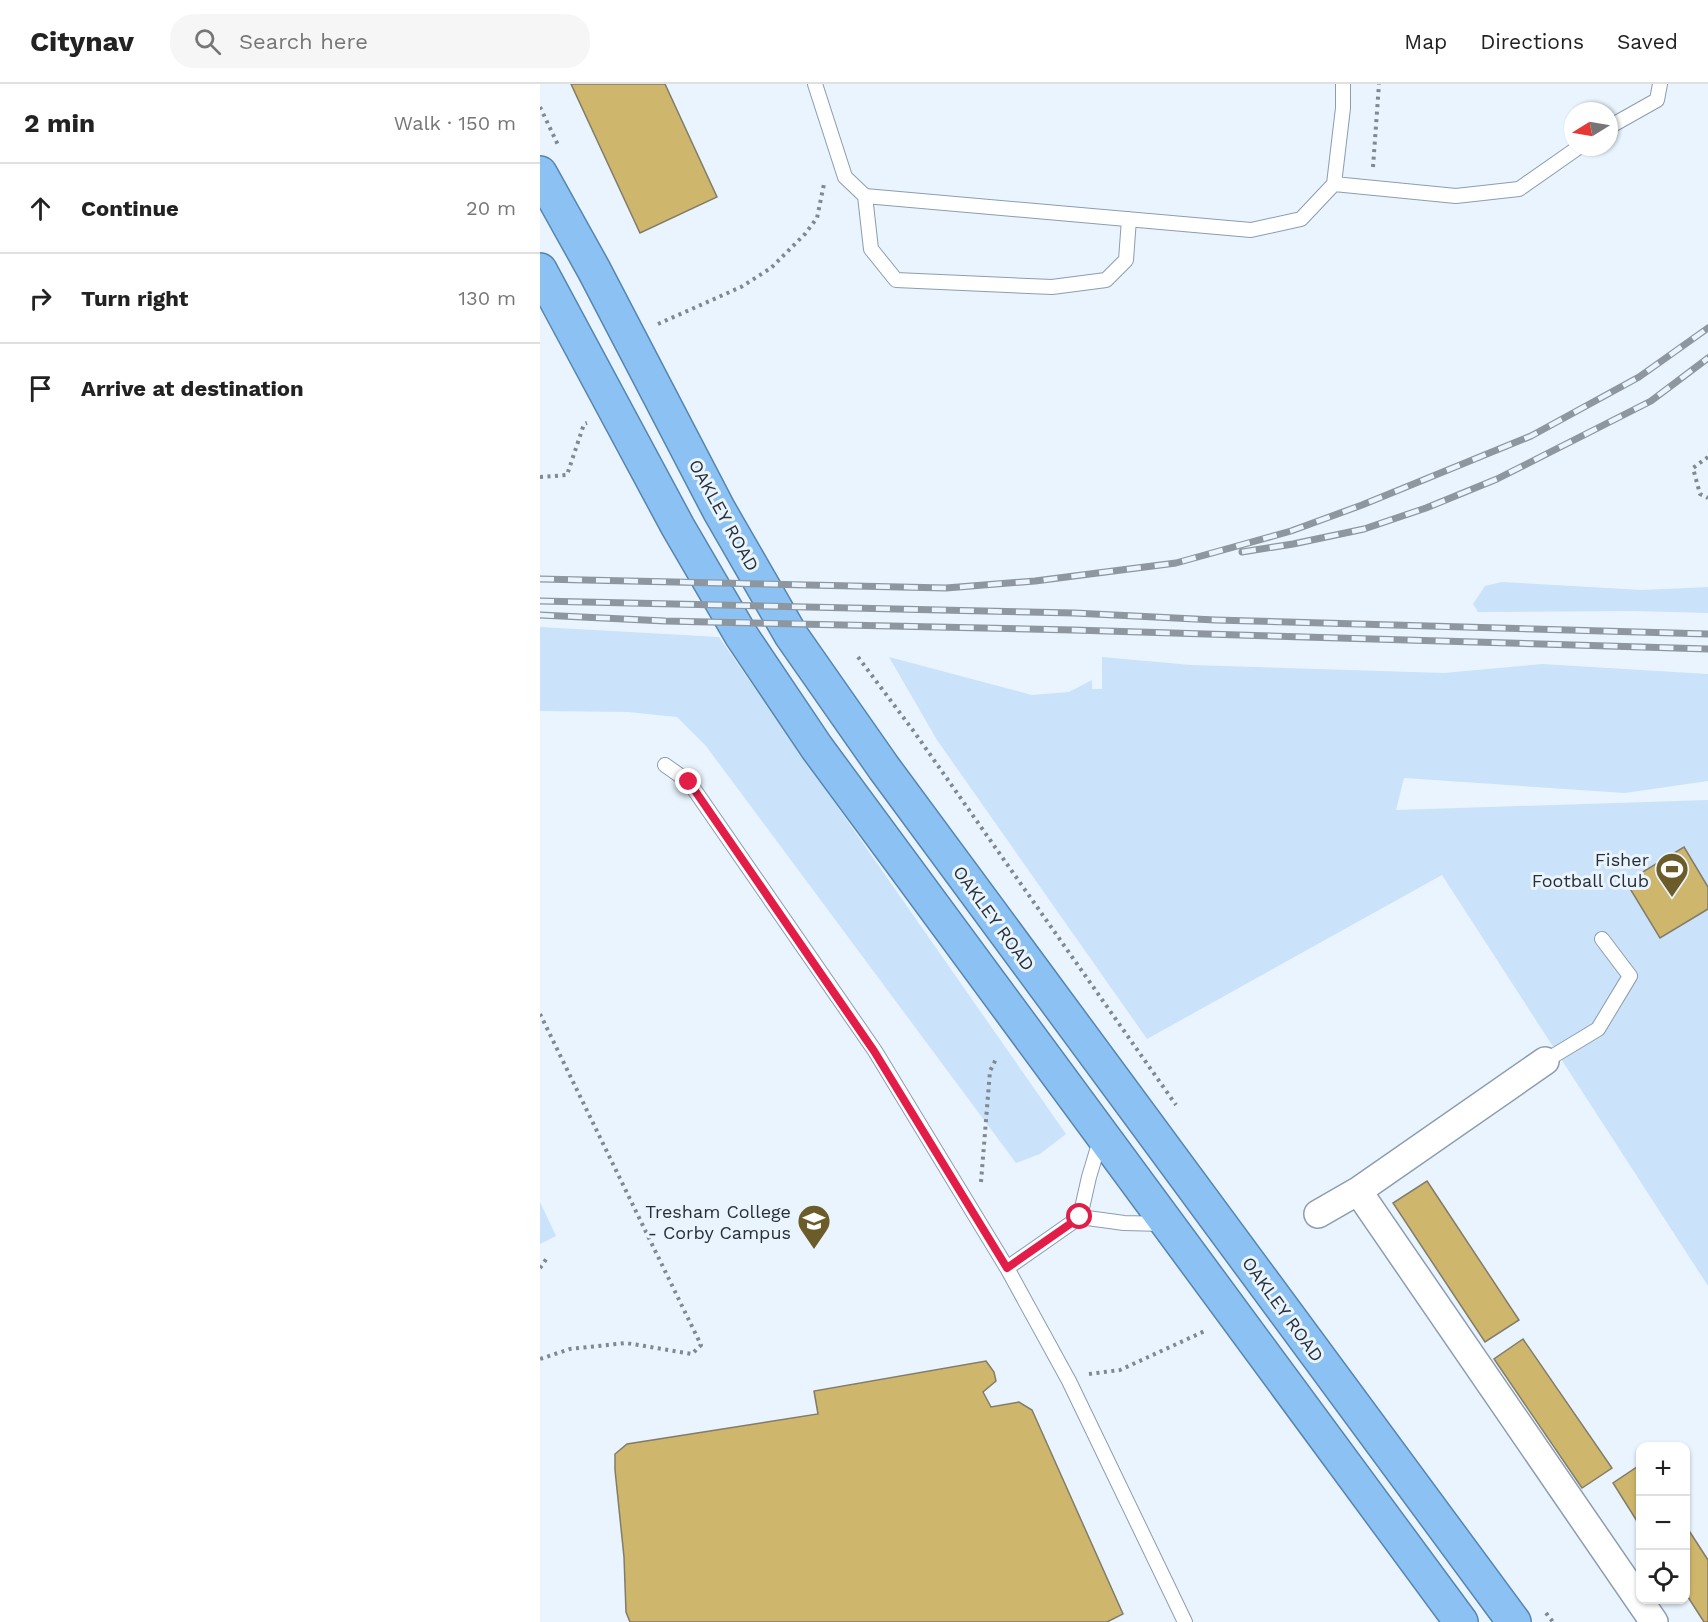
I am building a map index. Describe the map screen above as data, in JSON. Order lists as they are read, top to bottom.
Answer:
{
  "streets": {
    "highway": ["OAKLEY ROAD"]
  },
  "places": {
    "sports": ["Fisher Football Club"],
    "school or university": ["Tresham College - Corby Campus"]
  },
  "north": "left",
  "page": {
    "header": "Citynav",
    "search": "Search here",
    "nav": ["Map", "Directions", "Saved"],
    "heading": ["2 min", "Walk · 150 m"],
    "list": [
      ["Continue", "20 m"],
      ["Turn right", "130 m"],
      "Arrive at destination"
    ],
    "map_buttons": ["+", "−"]
  }
}
